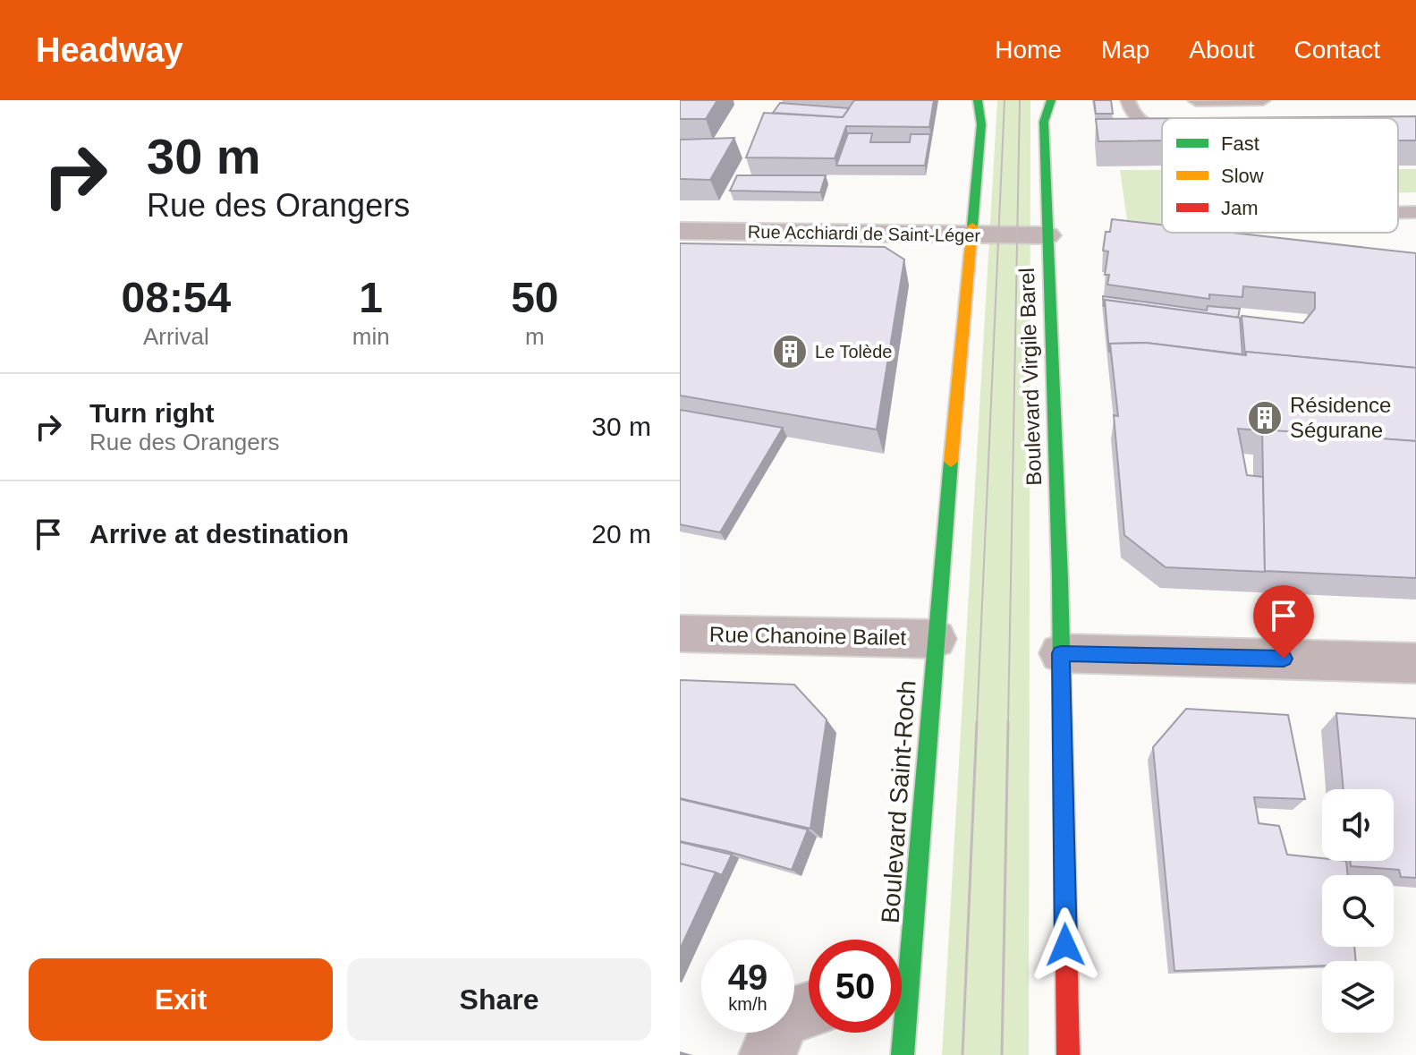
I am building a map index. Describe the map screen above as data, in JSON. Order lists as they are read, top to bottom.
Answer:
{
  "streets": {
    "main road": ["Boulevard Virgile Barel", "Boulevard Saint-Roch"],
    "street": ["Rue Acchiardi de Saint-Léger", "Rue Chanoine Bailet"]
  },
  "crossings": [
    ["Rue Acchiardi de Saint-Léger", "Boulevard Virgile Barel"],
    ["Rue Chanoine Bailet", "Boulevard Saint-Roch"]
  ],
  "places": {
    "building": ["Le Tolède", "Résidence Ségurane"]
  },
  "legend": ["Fast", "Slow", "Jam"],
  "page": {
    "header": "Headway",
    "nav": [
      "Home",
      "Map",
      "About",
      "Contact"
    ],
    "turn": ["30 m", "Rue des Orangers"],
    "eta": [
      "08:54",
      "Arrival",
      "1",
      "min",
      "50",
      "m"
    ],
    "list": [
      {
        "name": "Turn right",
        "note": "Rue des Orangers",
        "value": "30 m"
      },
      {
        "name": "Arrive at destination",
        "value": "20 m"
      }
    ],
    "speed": "49 km/h",
    "limit": "50",
    "buttons": ["Exit", "Share"]
  }
}
